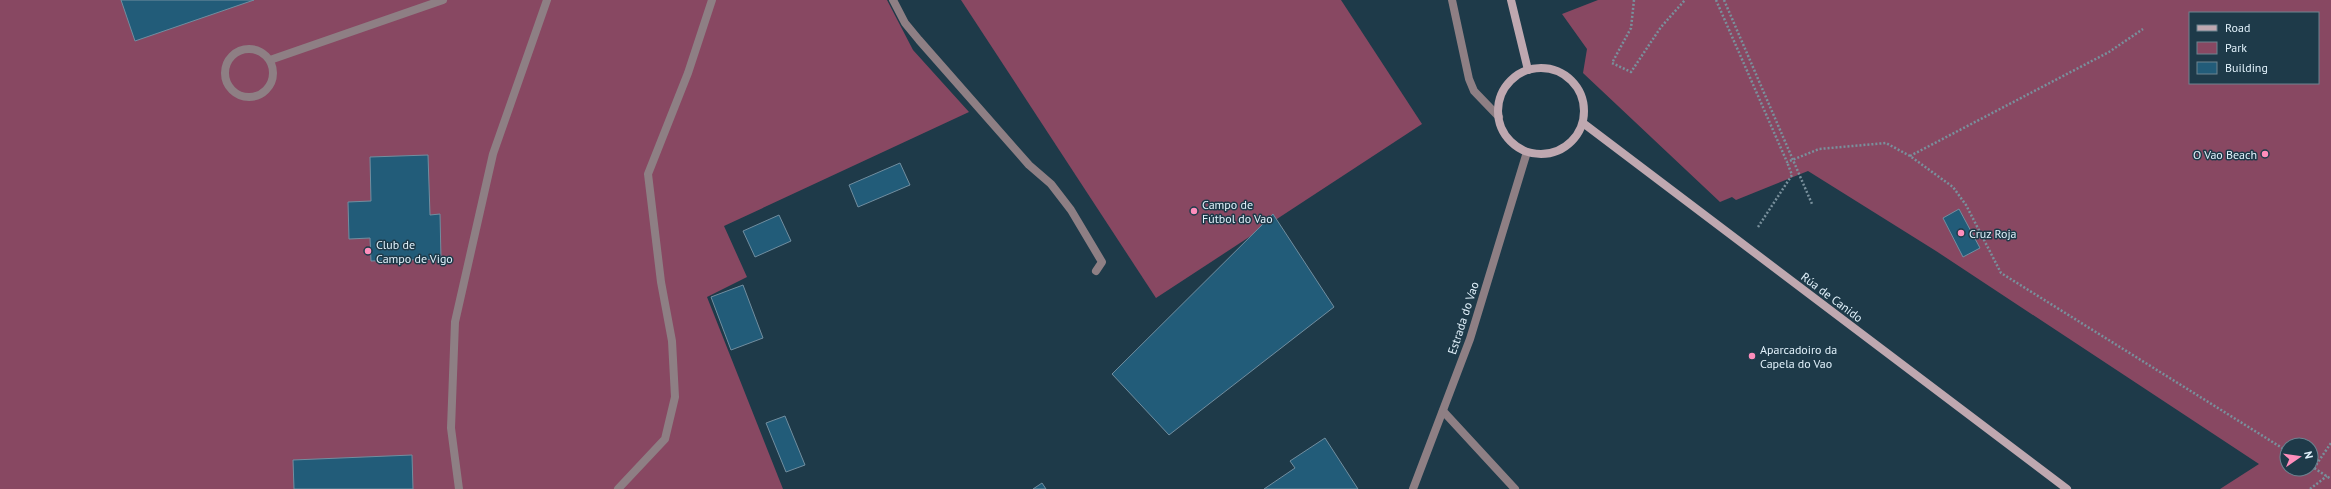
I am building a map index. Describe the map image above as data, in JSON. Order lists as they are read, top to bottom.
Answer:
{
  "streets": {
    "main road": ["Rúa de Canido"],
    "street": ["Estrada do Vao"]
  },
  "crossings": [
    ["Rúa de Canido", "Estrada do Vao"]
  ],
  "places": [
    "O Vao Beach",
    "Campo de Fútbol do Vao",
    "Cruz Roja",
    "Club de Campo de Vigo",
    "Aparcadoiro da Capela do Vao"
  ],
  "legend": ["Road", "Park", "Building"],
  "north": "right"
}
